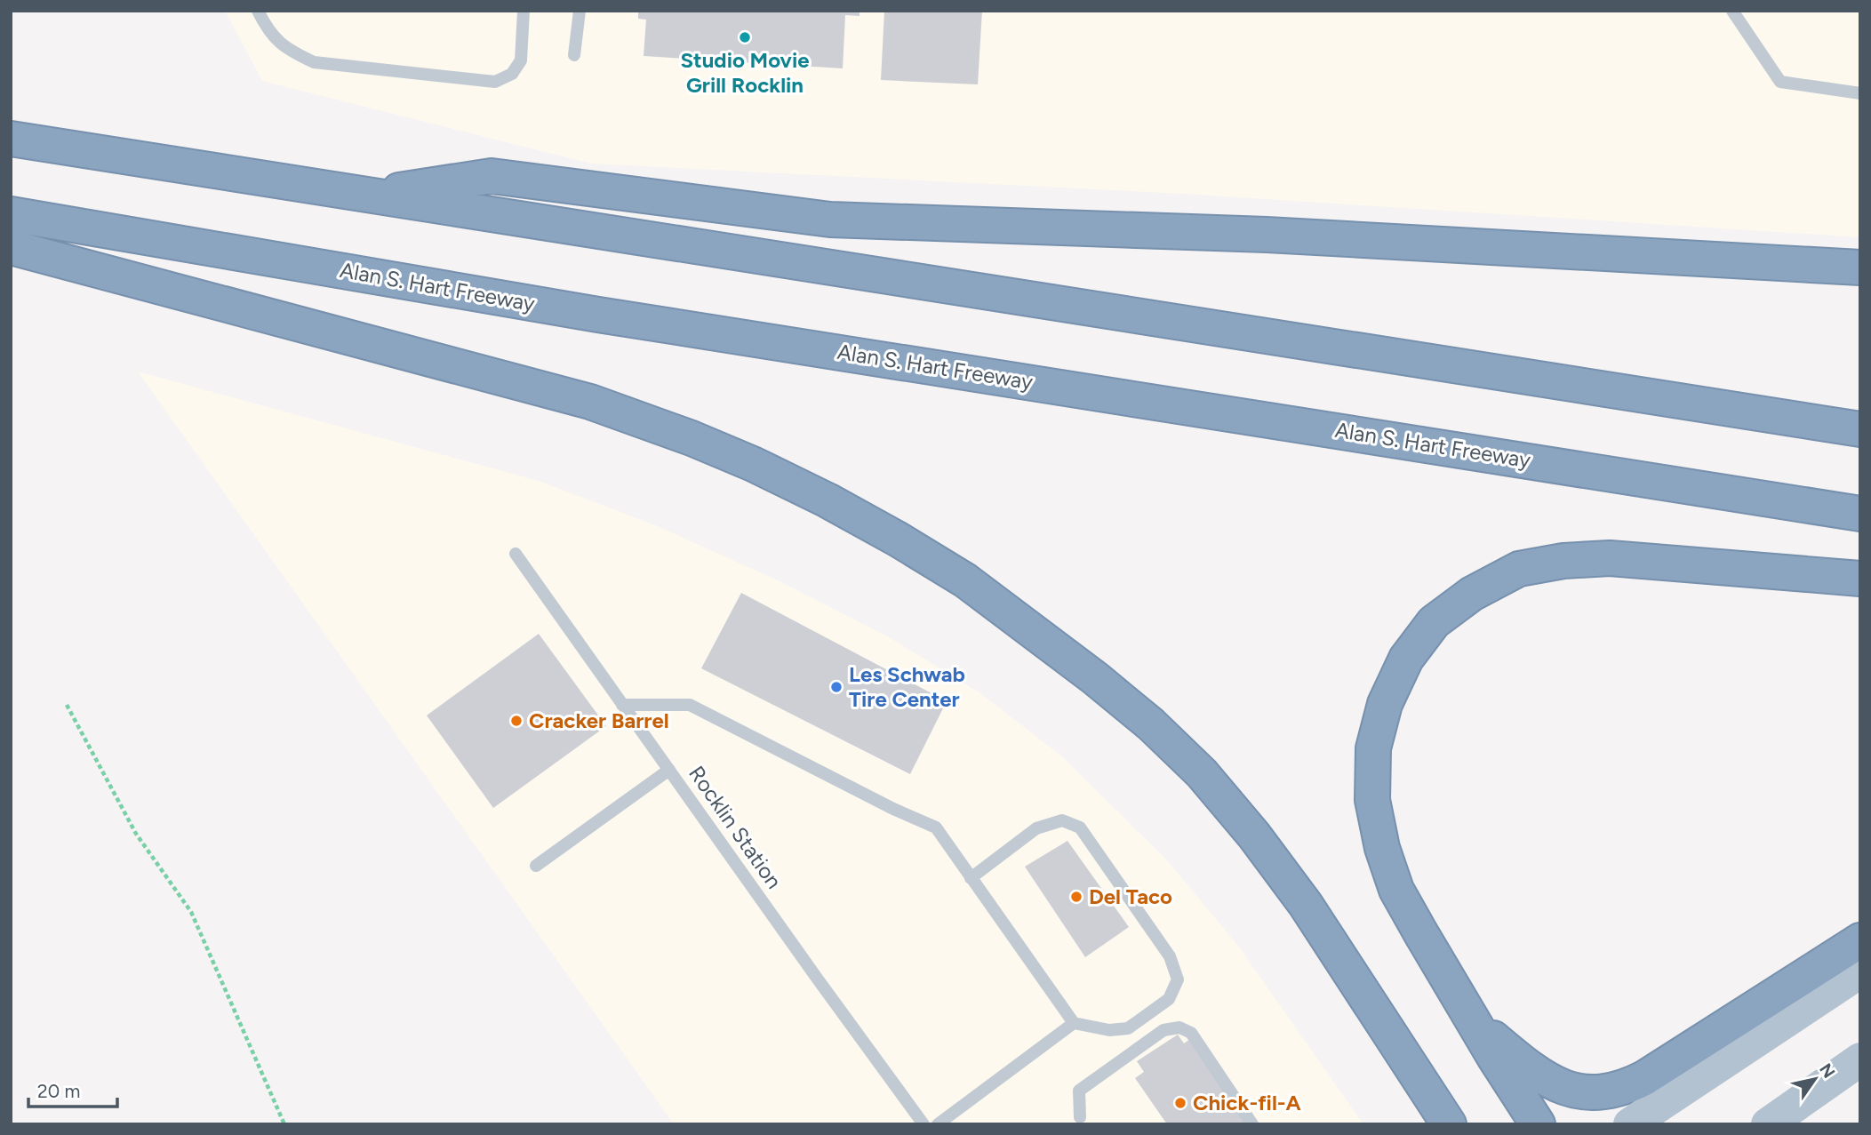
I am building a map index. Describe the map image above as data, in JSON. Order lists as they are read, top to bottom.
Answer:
{
  "streets": {
    "highway": ["Alan S. Hart Freeway"],
    "lane": ["Rocklin Station"]
  },
  "places": [
    "Studio Movie Grill Rocklin",
    "Les Schwab Tire Center",
    "Cracker Barrel",
    "Del Taco",
    "Chick-fil-A"
  ],
  "scale_bar": "20 m",
  "north": "top right"
}
